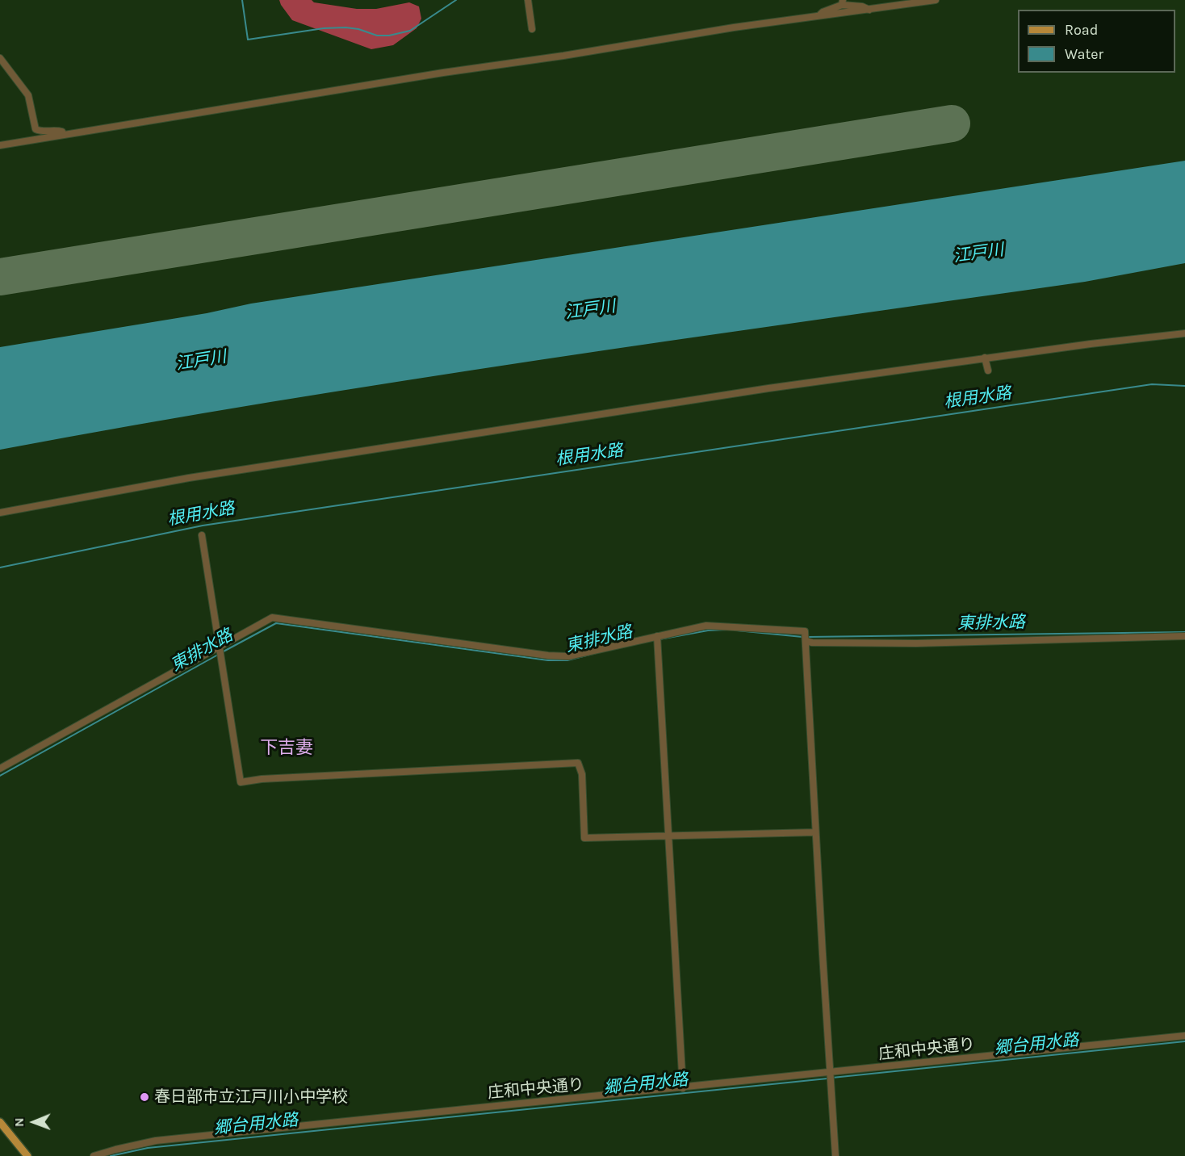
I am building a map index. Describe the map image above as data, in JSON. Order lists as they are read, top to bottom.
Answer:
{
  "streets": {
    "street": ["庄和中央通り"]
  },
  "districts": ["下吉妻"],
  "water": [
    "江戸川",
    "根用水路",
    "東排水路",
    "郷台用水路"
  ],
  "places": ["春日部市立江戸川小中学校"],
  "legend": ["Road", "Water"],
  "north": "left"
}
